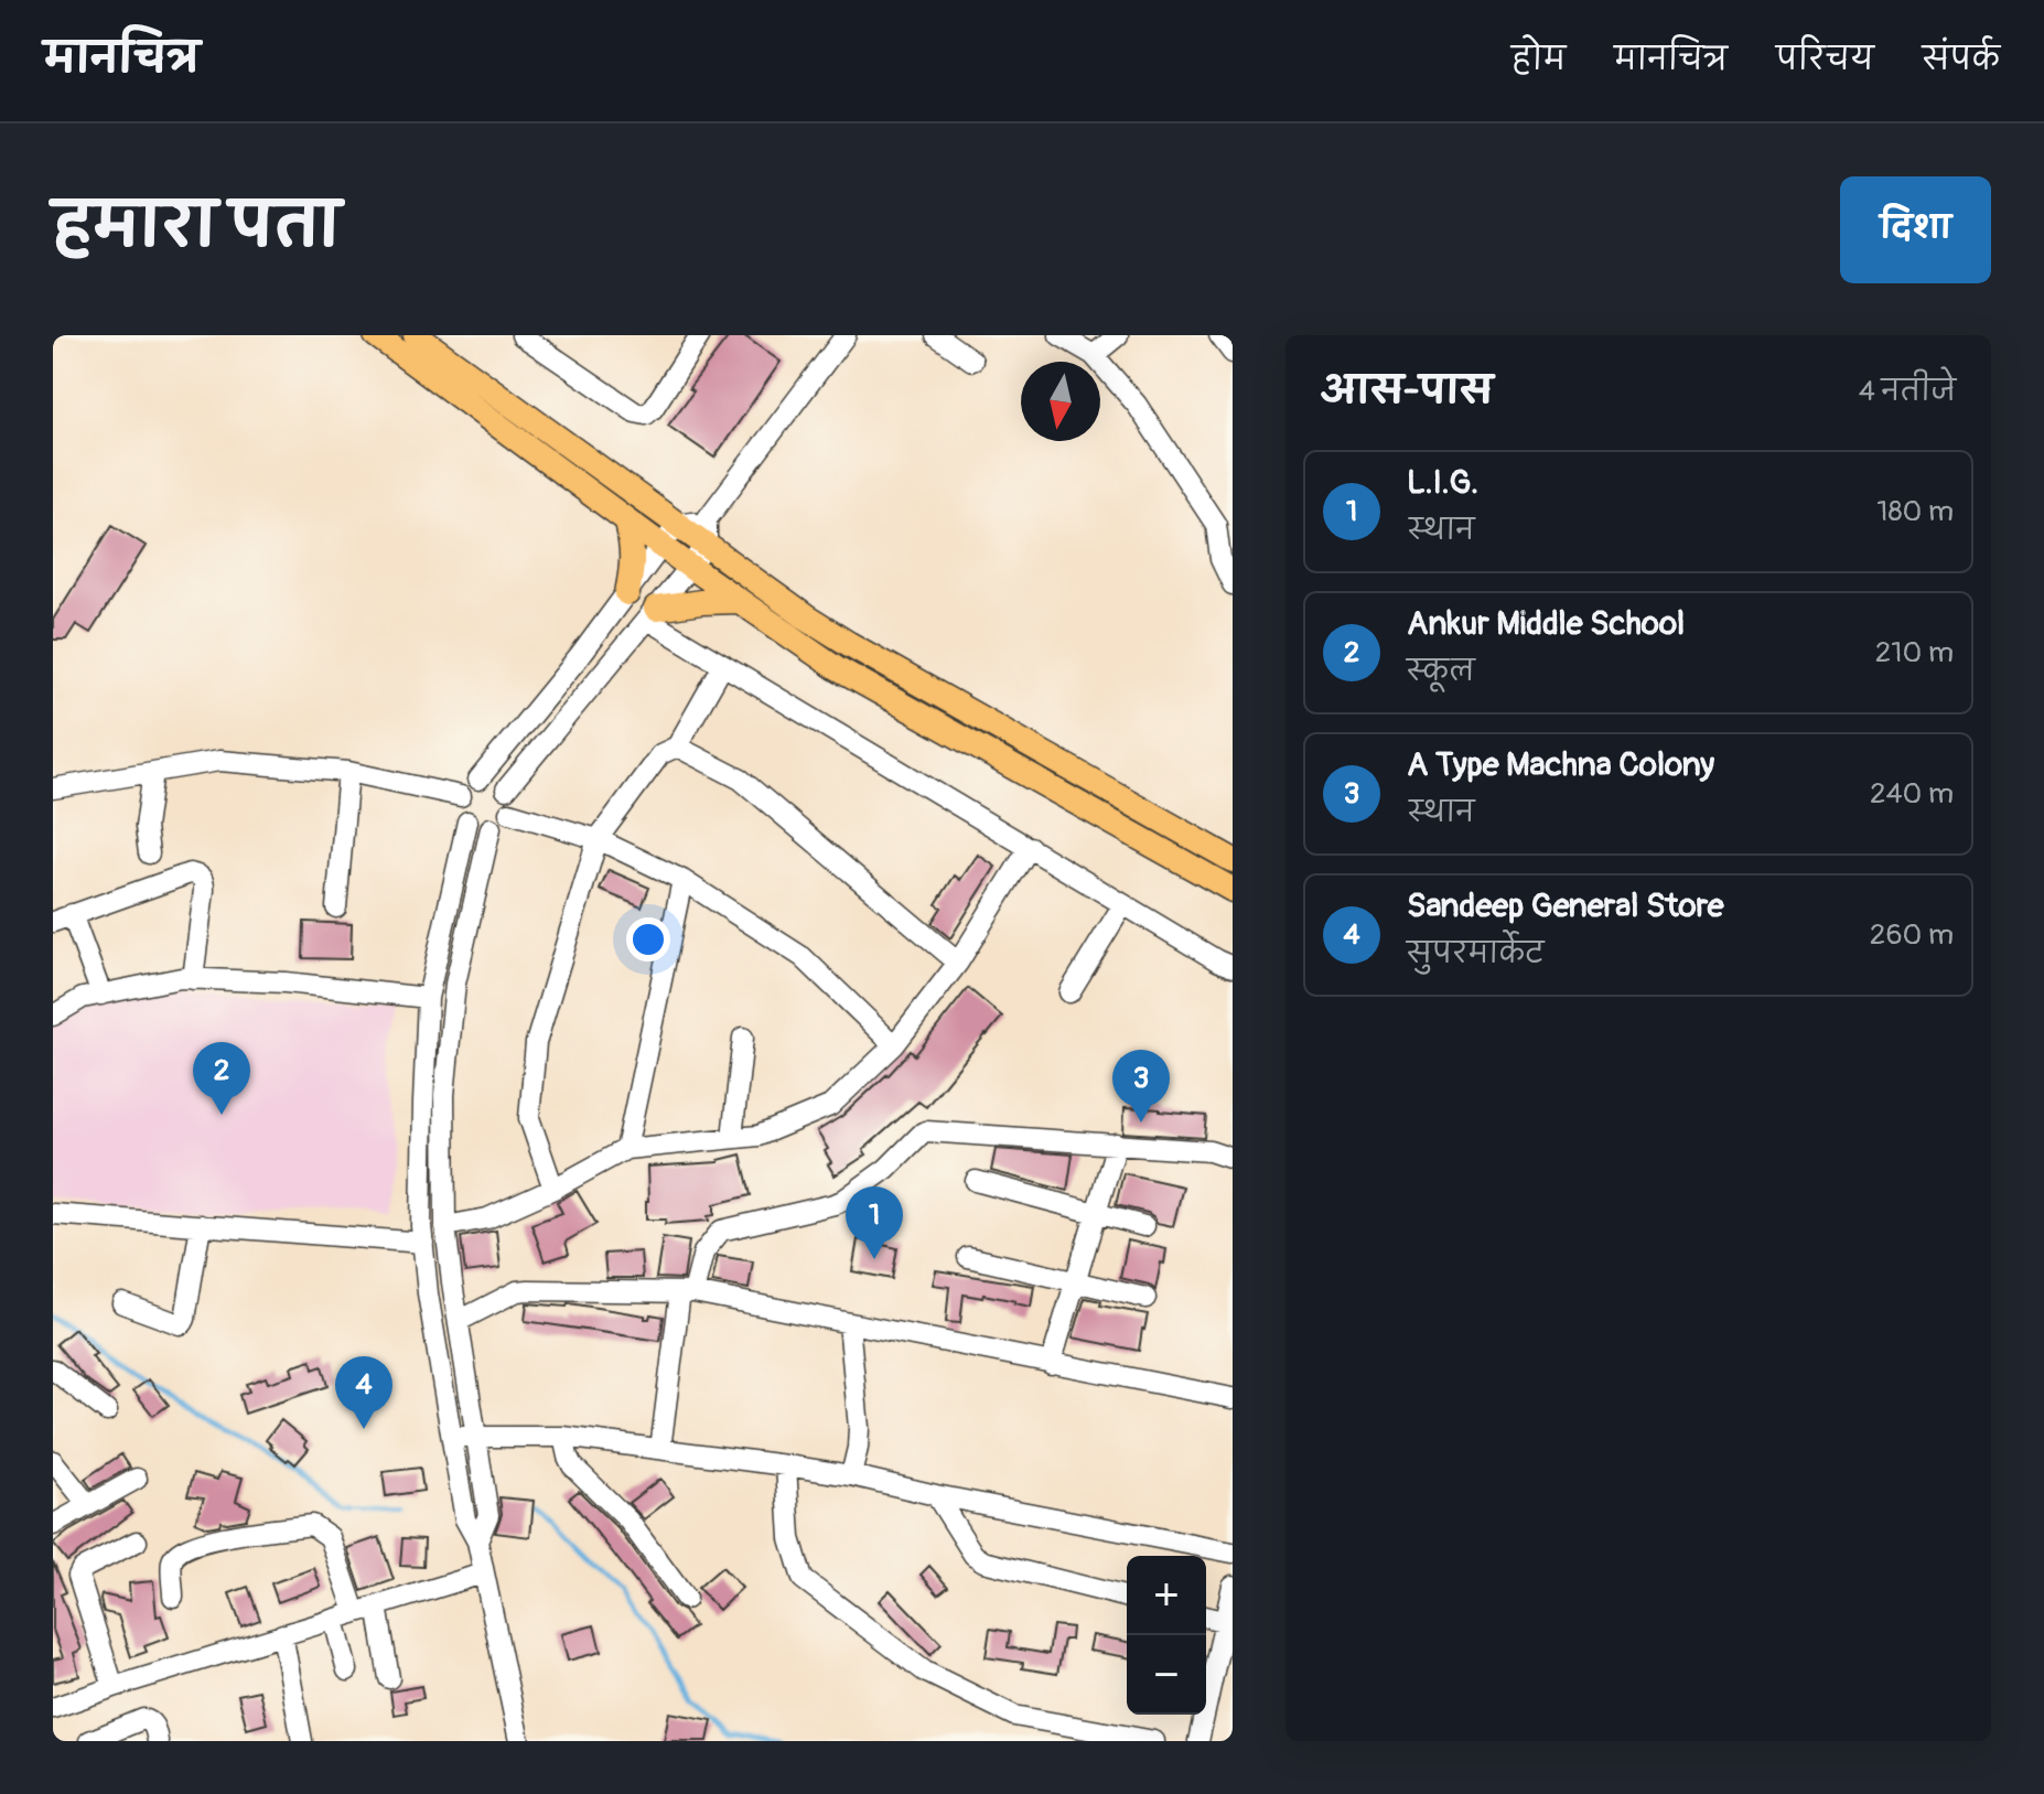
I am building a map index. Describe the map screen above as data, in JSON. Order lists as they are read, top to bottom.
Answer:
{
  "north": "bottom",
  "page": {
    "header": "मानचित्र",
    "nav": [
      "होम",
      "मानचित्र",
      "परिचय",
      "संपर्क"
    ],
    "title": "हमारा पता",
    "buttons": "दिशा",
    "heading": ["आस-पास", "4 नतीजे"],
    "list": [
      {
        "mark": "1",
        "name": "L.I.G.",
        "note": "स्थान",
        "value": "180 m"
      },
      {
        "mark": "2",
        "name": "Ankur Middle School",
        "note": "स्कूल",
        "value": "210 m"
      },
      {
        "mark": "3",
        "name": "A Type Machna Colony",
        "note": "स्थान",
        "value": "240 m"
      },
      {
        "mark": "4",
        "name": "Sandeep General Store",
        "note": "सुपरमार्केट",
        "value": "260 m"
      }
    ],
    "pins": [
      "2",
      "3",
      "1",
      "4"
    ],
    "map_buttons": ["+", "−"]
  }
}
